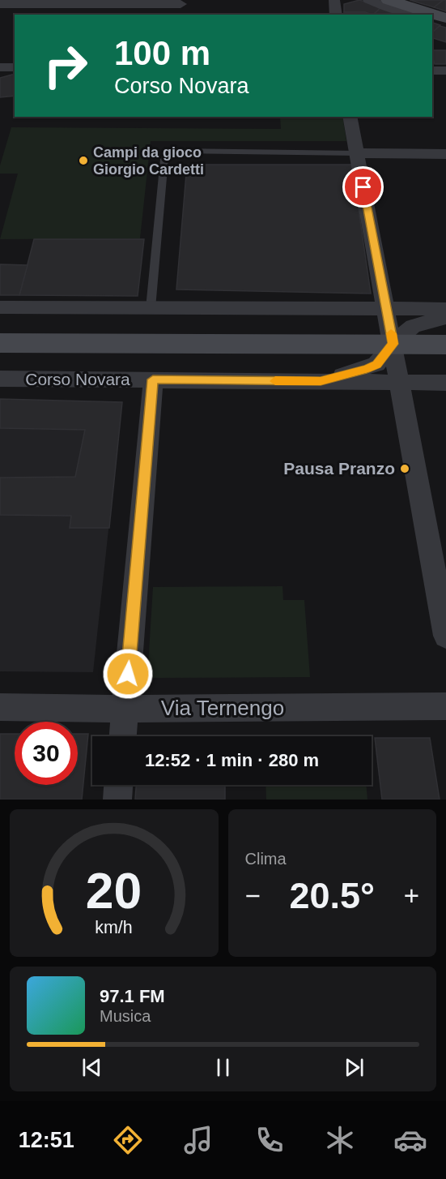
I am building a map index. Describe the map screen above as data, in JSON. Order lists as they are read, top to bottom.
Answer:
{
  "streets": {
    "main road": ["Corso Novara"],
    "street": ["Via Ternengo"]
  },
  "places": ["Campi da gioco Giorgio Cardetti", "Pausa Pranzo"],
  "page": {
    "turn": ["100 m", "Corso Novara"],
    "limit": "30",
    "trip": "12:52 · 1 min · 280 m",
    "tile": "Clima",
    "heat": ["−", "20.5°", "+"],
    "song": ["97.1 FM", "Musica"],
    "tabs": "12:51",
    "gauge": ["20", "km/h"]
  }
}
